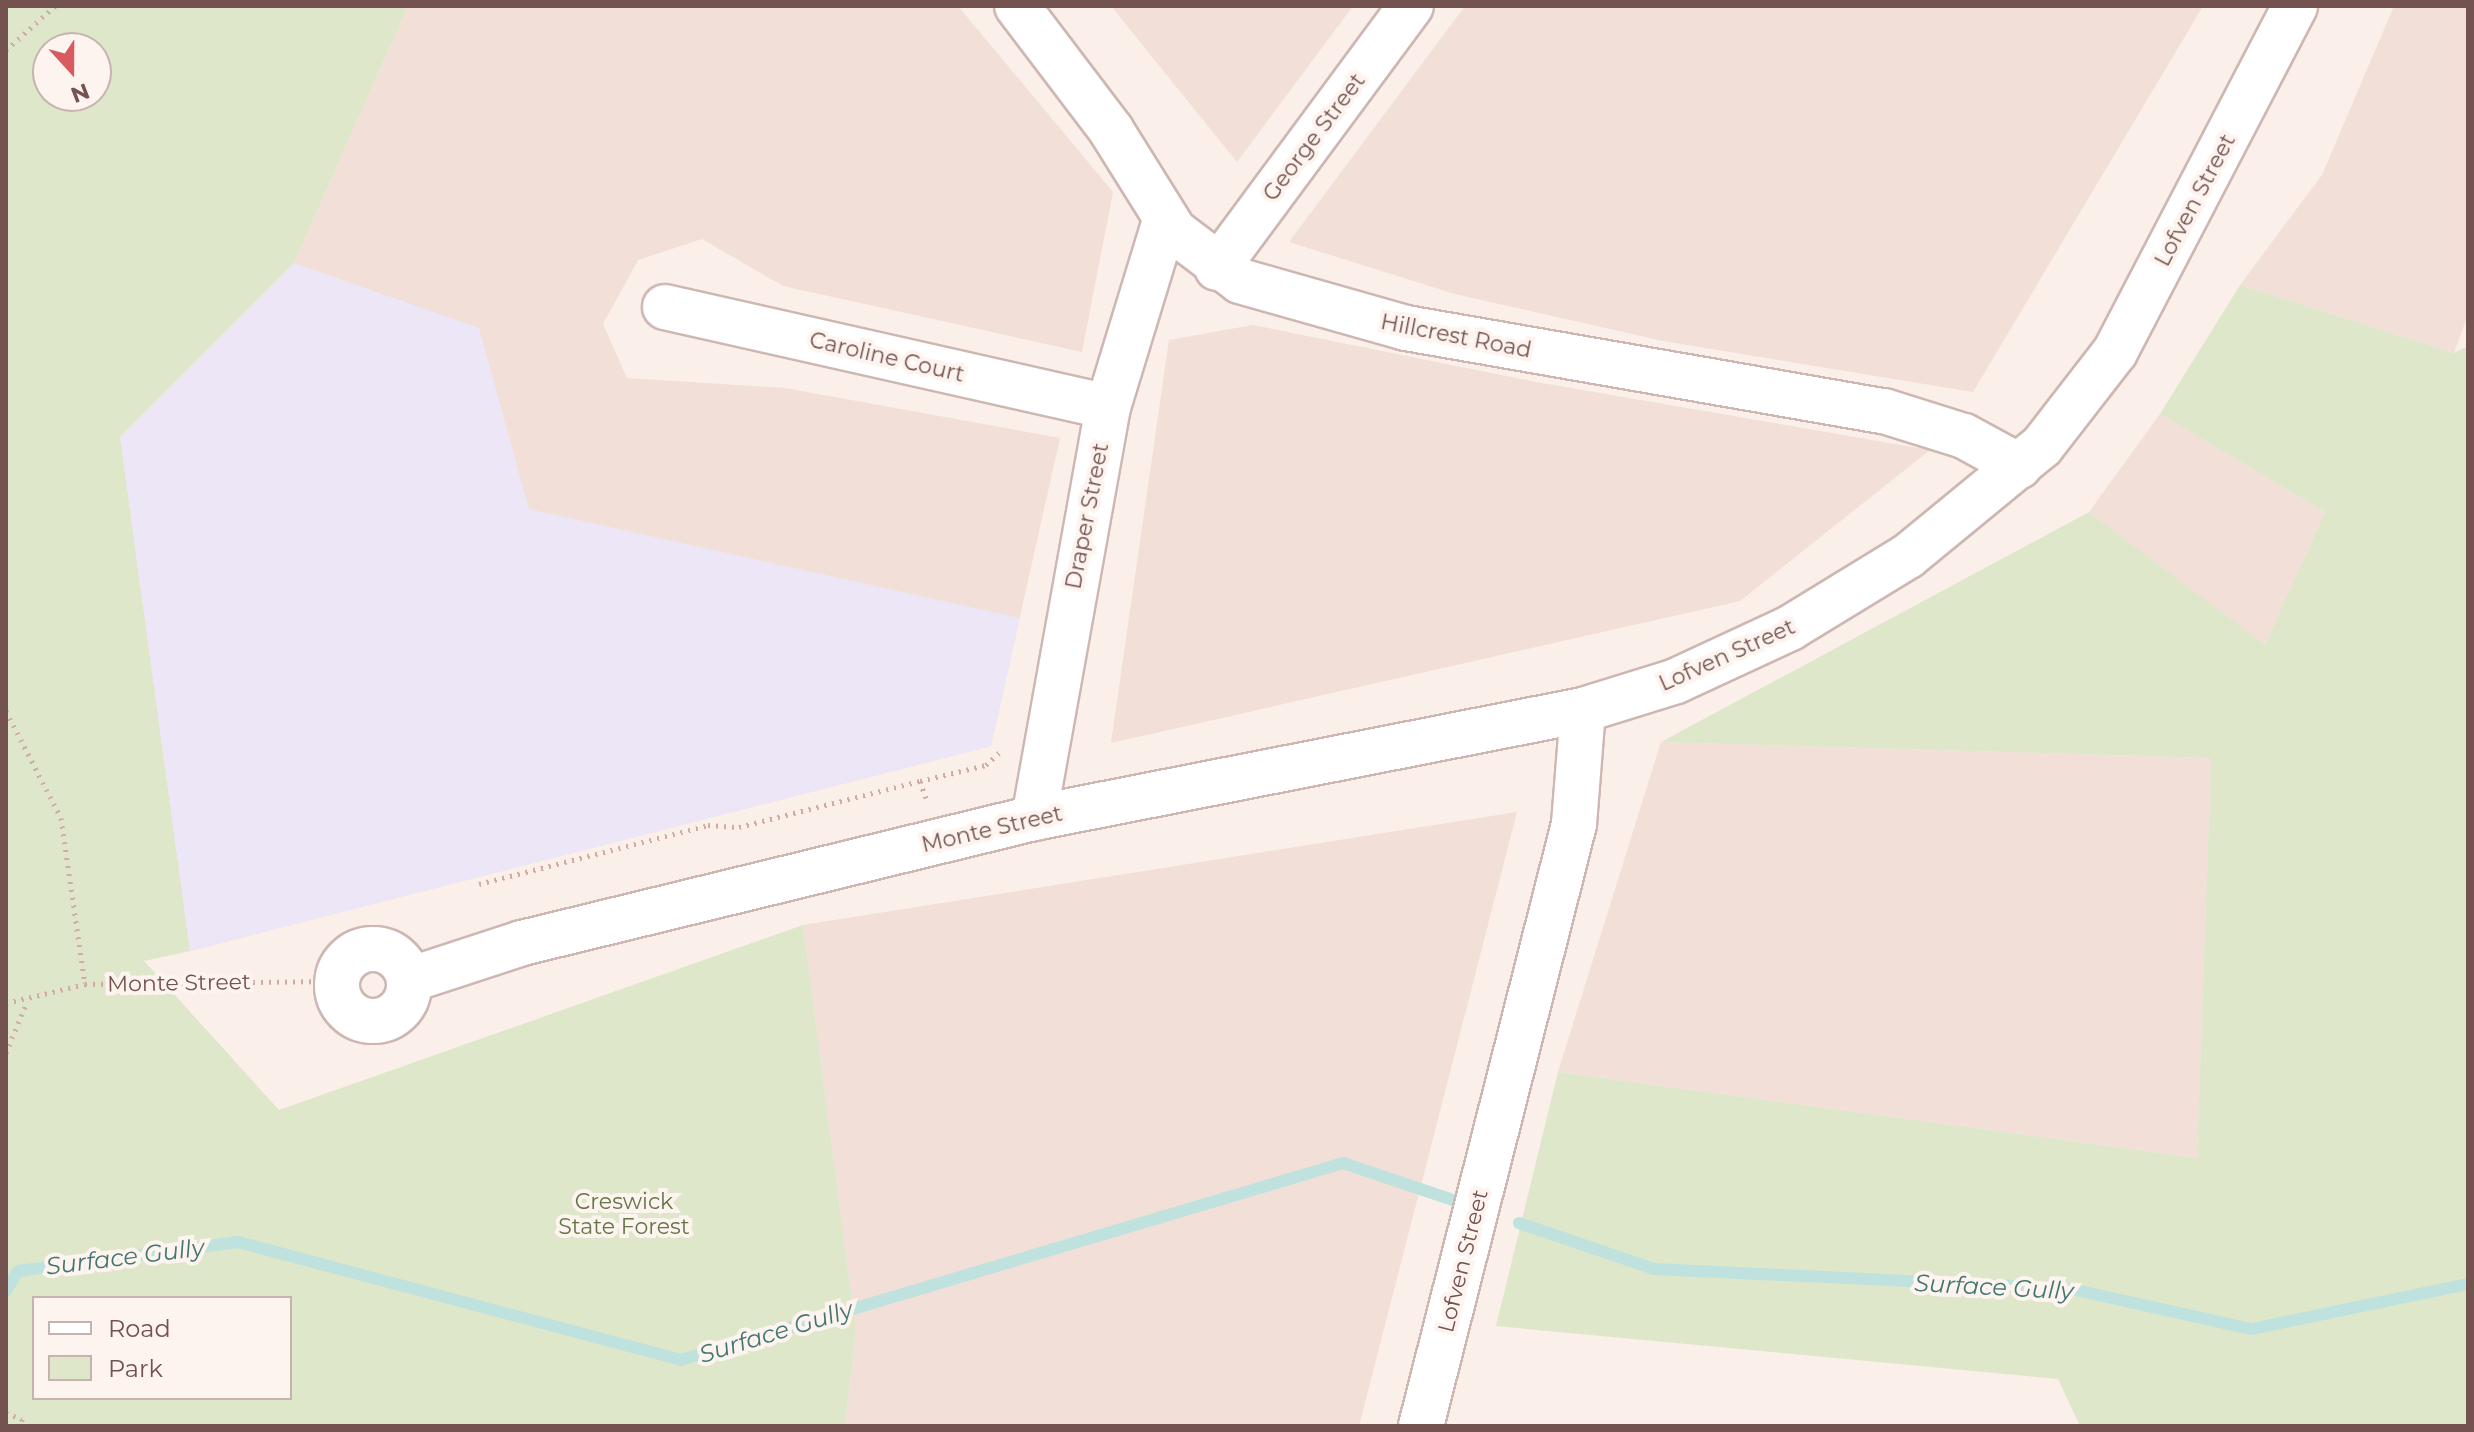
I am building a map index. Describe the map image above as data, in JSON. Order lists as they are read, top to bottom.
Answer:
{
  "streets": {
    "street": [
      "George Street",
      "Lofven Street",
      "Hillcrest Road",
      "Caroline Court",
      "Draper Street",
      "Monte Street"
    ]
  },
  "crossings": [
    ["George Street", "Hillcrest Road"],
    ["Lofven Street", "Hillcrest Road"],
    ["Lofven Street", "Monte Street"],
    ["Hillcrest Road", "Draper Street"],
    ["Caroline Court", "Draper Street"],
    ["Draper Street", "Monte Street"]
  ],
  "water": ["Surface Gully"],
  "parks": ["Creswick State Forest"],
  "legend": ["Road", "Park"],
  "north": "bottom"
}
